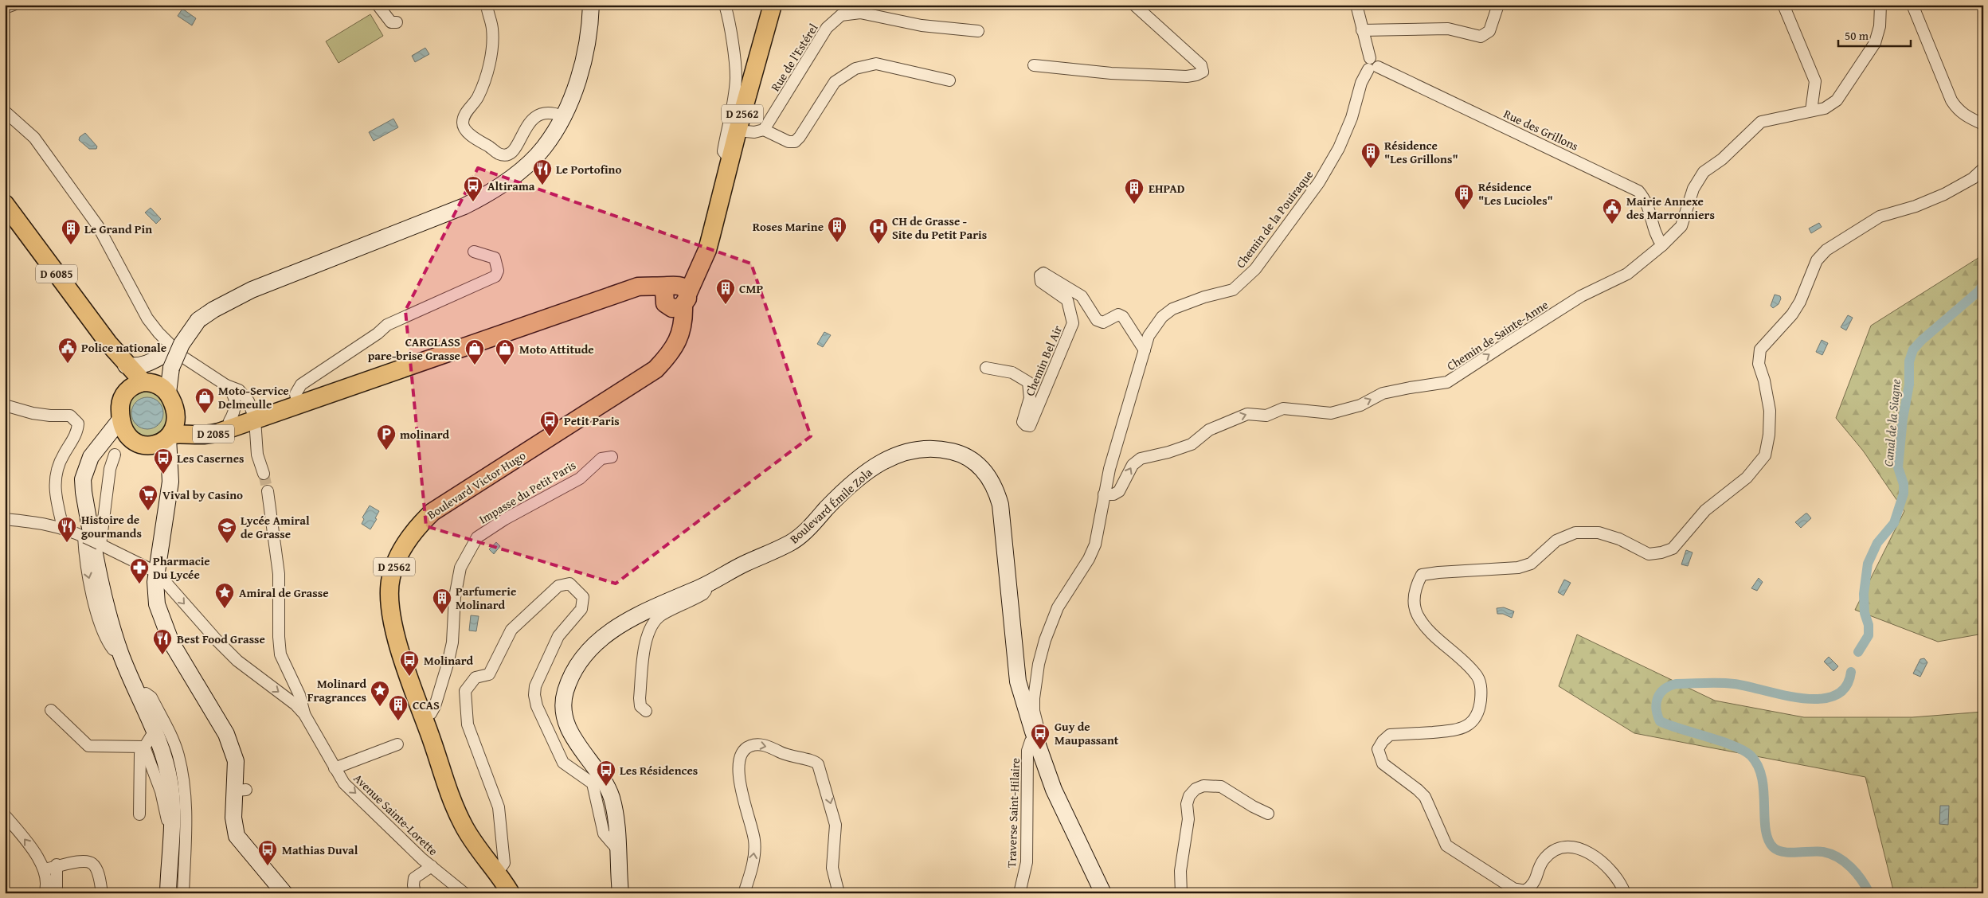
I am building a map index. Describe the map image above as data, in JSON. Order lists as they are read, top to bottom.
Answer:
{
  "streets": {
    "main road": [
      "D 2562",
      "D 6085",
      "D 2085",
      "Boulevard Victor Hugo",
      "Boulevard Émile Zola"
    ],
    "street": [
      "Rue de l'Estérel",
      "Rue des Grillons",
      "Chemin de la Pouiraque",
      "Chemin de Sainte-Anne",
      "Chemin Bel Air",
      "Impasse du Petit Paris",
      "Traverse Saint-Hilaire",
      "Avenue Sainte-Lorette"
    ]
  },
  "crossings": [
    ["D 2562", "D 2085"],
    ["D 2562", "Boulevard Victor Hugo"],
    ["Rue des Grillons", "Chemin de la Pouiraque"],
    ["Rue des Grillons", "Chemin de Sainte-Anne"],
    ["Chemin de la Pouiraque", "Chemin de Sainte-Anne"],
    ["Chemin de la Pouiraque", "Chemin Bel Air"],
    ["D 6085", "D 2085"],
    ["D 2085", "Boulevard Victor Hugo"],
    ["Boulevard Victor Hugo", "Impasse du Petit Paris"],
    ["Boulevard Émile Zola", "Traverse Saint-Hilaire"]
  ],
  "one_way": ["Chemin de Sainte-Anne", "Avenue Sainte-Lorette"],
  "water": ["Canal de la Siagne"],
  "places": {
    "building": [
      "Résidence \"Les Grillons\"",
      "EHPAD",
      "Résidence \"Les Lucioles\"",
      "Roses Marine",
      "Le Grand Pin",
      "CMP",
      "Parfumerie Molinard",
      "CCAS"
    ],
    "restaurant": ["Le Portofino", "Histoire de gourmands", "Best Food Grasse"],
    "bus stop": [
      "Altirama",
      "Petit Paris",
      "Les Casernes",
      "Molinard",
      "Guy de Maupassant",
      "Les Résidences",
      "Mathias Duval"
    ],
    "public building": ["Mairie Annexe des Marronniers", "Police nationale"],
    "hospital": ["CH de Grasse - Site du Petit Paris"],
    "shop": ["CARGLASS pare-brise Grasse", "Moto Attitude", "Moto-Service Delmeulle"],
    "parking": ["molinard"],
    "supermarket": ["Vival by Casino"],
    "school or university": ["Lycée Amiral de Grasse"],
    "pharmacy": ["Pharmacie Du Lycée"],
    "place": ["Amiral de Grasse", "Molinard Fragrances"]
  },
  "scale_bar": "50 m"
}
